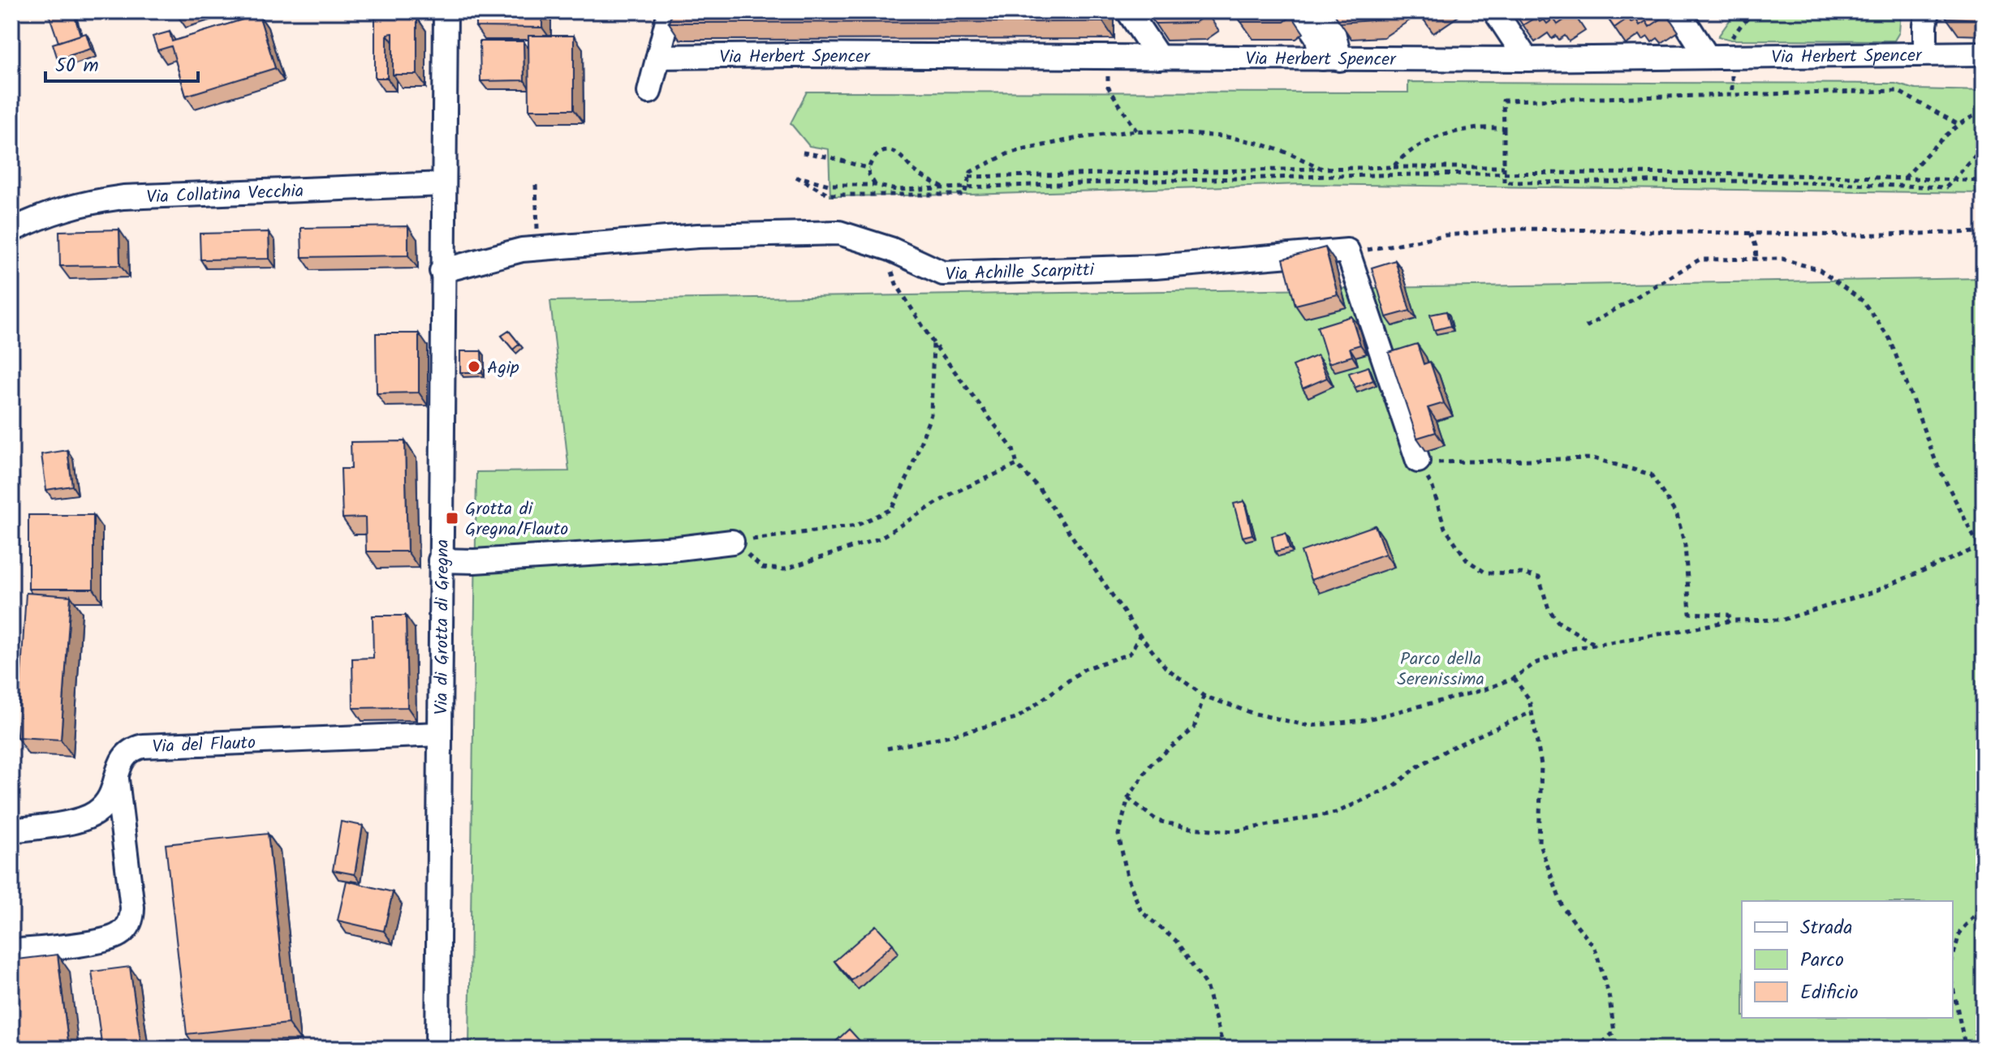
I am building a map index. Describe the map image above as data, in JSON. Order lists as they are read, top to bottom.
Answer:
{
  "streets": {
    "street": [
      "Via Herbert Spencer",
      "Via Collatina Vecchia",
      "Via Achille Scarpitti",
      "Via di Grotta di Gregna",
      "Via del Flauto"
    ]
  },
  "crossings": [
    ["Via Collatina Vecchia", "Via di Grotta di Gregna"],
    ["Via Achille Scarpitti", "Via di Grotta di Gregna"],
    ["Via di Grotta di Gregna", "Via del Flauto"]
  ],
  "parks": ["Parco della Serenissima"],
  "places": {
    "other": ["Agip"],
    "transit": ["Grotta di Gregna/Flauto"]
  },
  "legend": ["Strada", "Parco", "Edificio"],
  "scale_bar": "50 m"
}
